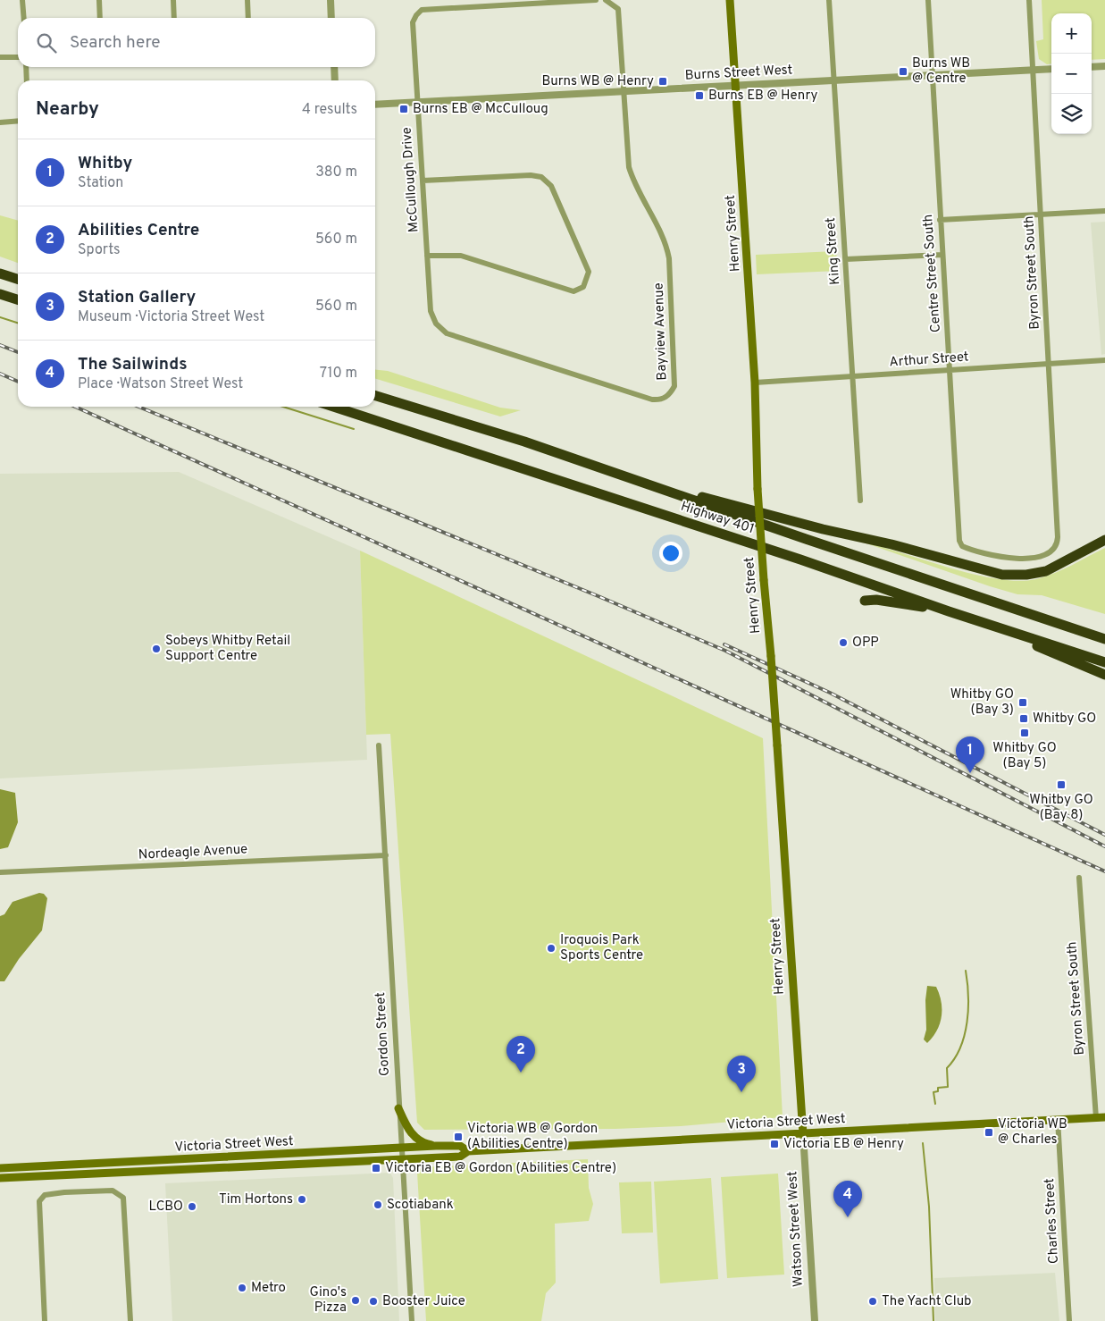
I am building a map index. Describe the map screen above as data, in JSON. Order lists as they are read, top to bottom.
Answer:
{
  "streets": {
    "highway": ["Highway 401"],
    "main road": ["Henry Street", "Victoria Street West"],
    "street": [
      "Burns Street West",
      "McCullough Drive",
      "King Street",
      "Byron Street South",
      "Centre Street South",
      "Bayview Avenue",
      "Arthur Street",
      "Nordeagle Avenue",
      "Gordon Street",
      "Charles Street",
      "Watson Street West"
    ]
  },
  "crossings": [
    ["Burns Street West", "McCullough Drive"],
    ["Burns Street West", "Henry Street"],
    ["Burns Street West", "King Street"],
    ["Burns Street West", "Byron Street South"],
    ["Burns Street West", "Centre Street South"],
    ["Burns Street West", "Bayview Avenue"],
    ["McCullough Drive", "Bayview Avenue"],
    ["Henry Street", "Arthur Street"],
    ["Henry Street", "Victoria Street West"],
    ["Henry Street", "Watson Street West"],
    ["King Street", "Arthur Street"],
    ["Byron Street South", "Centre Street South"],
    ["Byron Street South", "Arthur Street"],
    ["Byron Street South", "Victoria Street West"],
    ["Centre Street South", "Arthur Street"],
    ["Nordeagle Avenue", "Gordon Street"],
    ["Gordon Street", "Victoria Street West"],
    ["Victoria Street West", "Charles Street"],
    ["Victoria Street West", "Watson Street West"]
  ],
  "places": {
    "transit": [
      "Burns WB @ Centre",
      "Burns WB @ Henry",
      "Burns EB @ Henry",
      "Burns EB @ McCulloug",
      "Whitby GO (Bay 3)",
      "Whitby GO",
      "Whitby GO (Bay 5)",
      "Whitby GO (Bay 8)",
      "Victoria WB @ Charles",
      "Victoria WB @ Gordon (Abilities Centre)",
      "Victoria EB @ Henry",
      "Victoria EB @ Gordon (Abilities Centre)"
    ],
    "other": [
      "OPP",
      "Sobeys Whitby Retail Support Centre",
      "Iroquois Park Sports Centre",
      "Tim Hortons",
      "Scotiabank",
      "LCBO",
      "Metro",
      "Gino's Pizza",
      "Booster Juice",
      "The Yacht Club"
    ]
  },
  "page": {
    "map_buttons": ["+", "−"],
    "search": "Search here",
    "heading": ["Nearby", "4 results"],
    "list": [
      {
        "mark": "1",
        "name": "Whitby",
        "note": "Station",
        "value": "380 m"
      },
      {
        "mark": "2",
        "name": "Abilities Centre",
        "note": "Sports",
        "value": "560 m"
      },
      {
        "mark": "3",
        "name": "Station Gallery",
        "note": "Museum · Victoria Street West",
        "value": "560 m"
      },
      {
        "mark": "4",
        "name": "The Sailwinds",
        "note": "Place · Watson Street West",
        "value": "710 m"
      }
    ],
    "pins": [
      "1",
      "2",
      "3",
      "4"
    ]
  }
}
